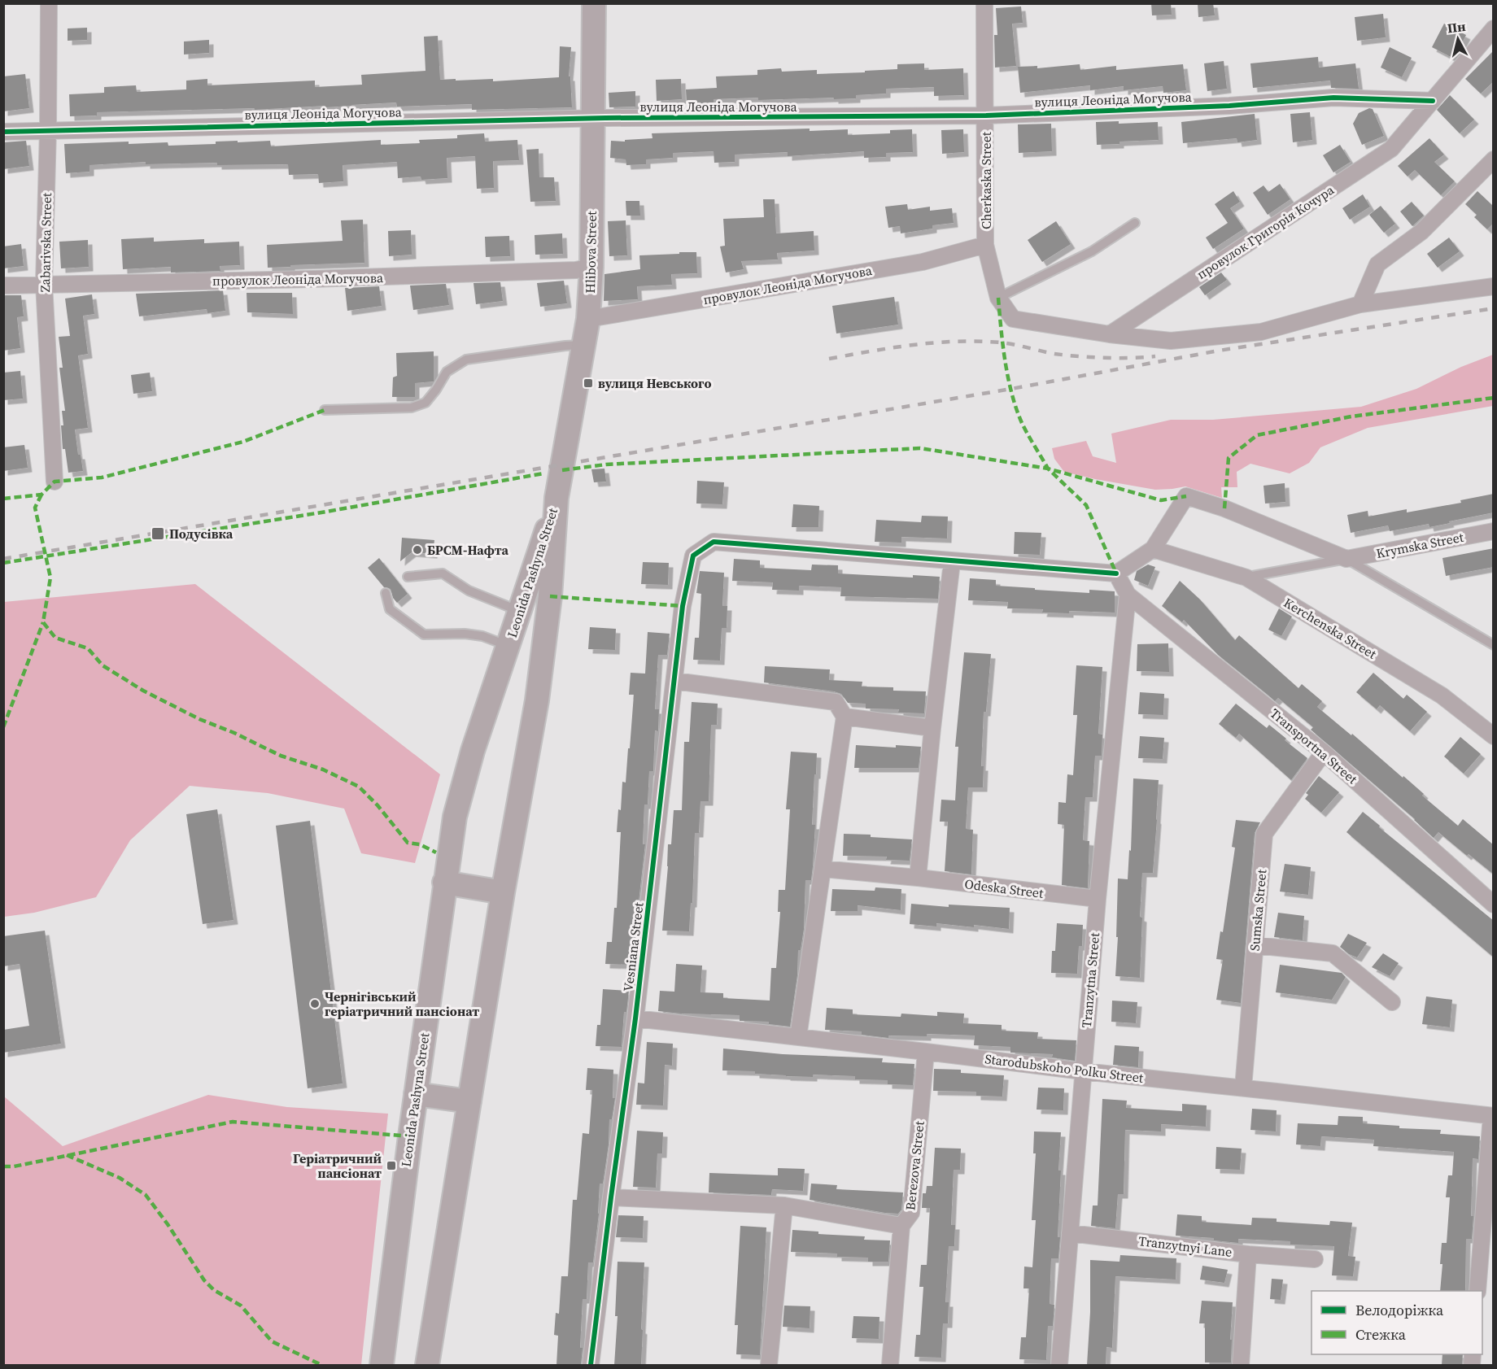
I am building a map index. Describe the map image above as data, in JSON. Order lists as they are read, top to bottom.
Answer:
{
  "streets": {
    "main road": ["Hlibova Street", "Leonida Pashyna Street"],
    "street": [
      "вулиця Леоніда Могучова",
      "Cherkaska Street",
      "провулок Григорія Кочура",
      "Zabarivska Street",
      "провулок Леоніда Могучова",
      "Krymska Street",
      "Kerchenska Street",
      "Transportna Street",
      "Odeska Street",
      "Sumska Street",
      "Vesniana Street",
      "Tranzytna Street",
      "Starodubskoho Polku Street",
      "Berezova Street",
      "Tranzytnyi Lane"
    ]
  },
  "crossings": [
    ["вулиця Леоніда Могучова", "Cherkaska Street"],
    ["вулиця Леоніда Могучова", "провулок Григорія Кочура"],
    ["вулиця Леоніда Могучова", "Zabarivska Street"],
    ["вулиця Леоніда Могучова", "Hlibova Street"],
    ["Cherkaska Street", "провулок Леоніда Могучова"],
    ["Zabarivska Street", "провулок Леоніда Могучова"],
    ["Hlibova Street", "провулок Леоніда Могучова"],
    ["Hlibova Street", "Leonida Pashyna Street"],
    ["Transportna Street", "Sumska Street"],
    ["Transportna Street", "Tranzytna Street"],
    ["Odeska Street", "Tranzytna Street"],
    ["Sumska Street", "Starodubskoho Polku Street"],
    ["Vesniana Street", "Starodubskoho Polku Street"],
    ["Tranzytna Street", "Starodubskoho Polku Street"],
    ["Tranzytna Street", "Tranzytnyi Lane"],
    ["Starodubskoho Polku Street", "Berezova Street"]
  ],
  "places": {
    "transit": ["вулиця Невського", "Подусівка", "Геріатричний пансіонат"],
    "other": ["БРСМ-Нафта", "Чернігівський геріатричний пансіонат"]
  },
  "legend": ["Велодоріжка", "Стежка"],
  "north": "top"
}
